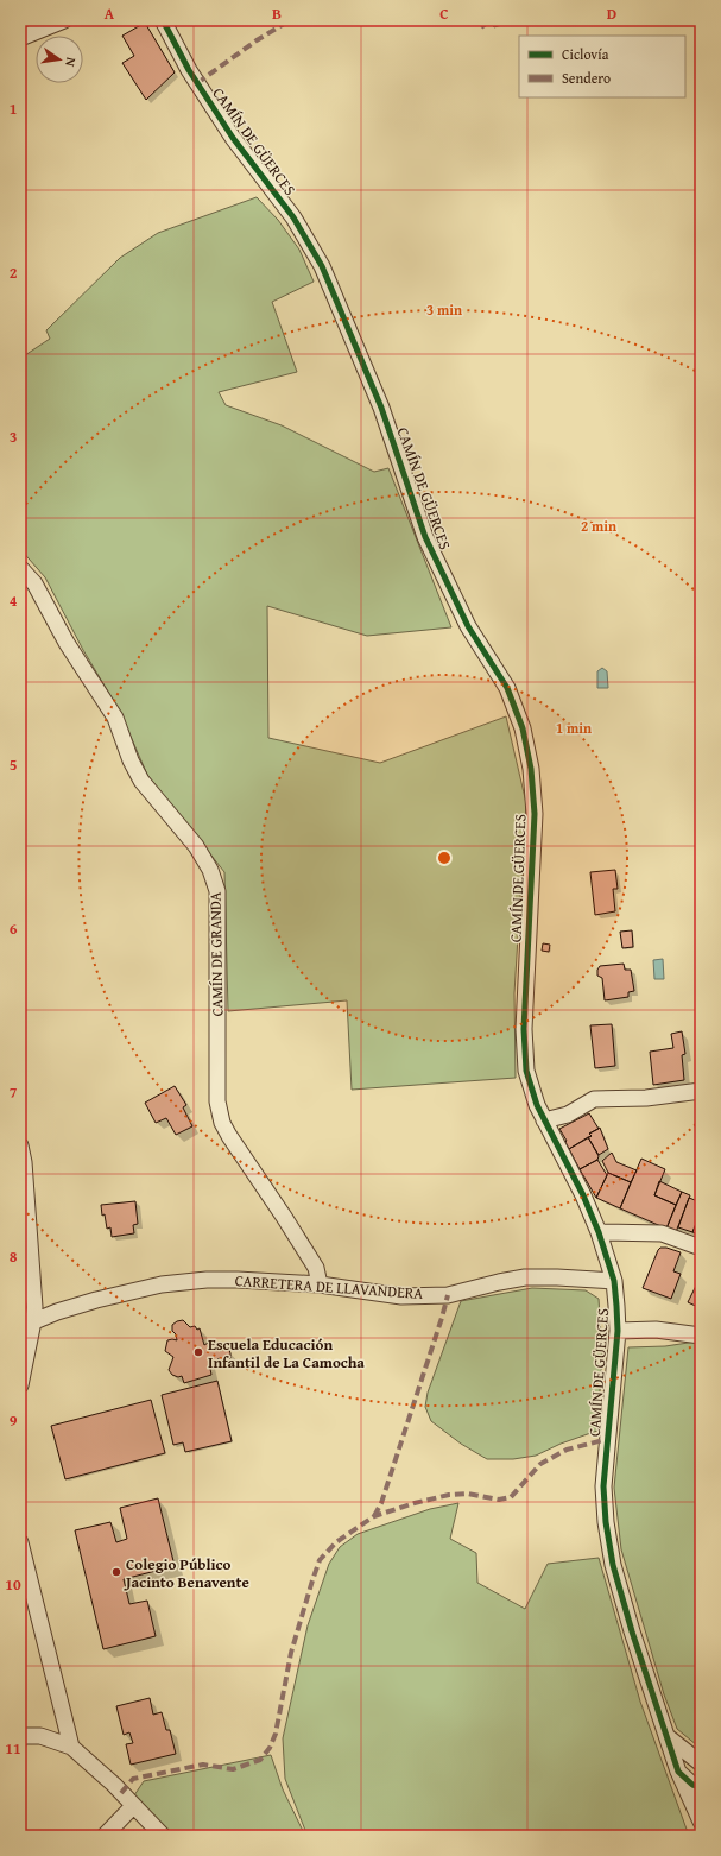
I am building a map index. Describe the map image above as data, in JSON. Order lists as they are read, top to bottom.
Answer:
{
  "streets": {
    "street": ["CAMÍN DE GÜERCES", "CAMÍN DE GRANDA", "CARRETERA DE LLAVANDERA"]
  },
  "crossings": [
    ["CAMÍN DE GÜERCES", "CARRETERA DE LLAVANDERA"],
    ["CAMÍN DE GRANDA", "CARRETERA DE LLAVANDERA"]
  ],
  "places": ["Escuela Educación Infantil de La Camocha", "Colegio Público Jacinto Benavente"],
  "legend": ["Ciclovía", "Sendero"],
  "north": "right",
  "grid": {
    "columns": [
      "A",
      "B",
      "C",
      "D"
    ],
    "rows": [
      "1",
      "2",
      "3",
      "4",
      "5",
      "6",
      "7",
      "8",
      "9",
      "10",
      "11"
    ]
  },
  "rings": ["3 min", "2 min", "1 min"]
}
